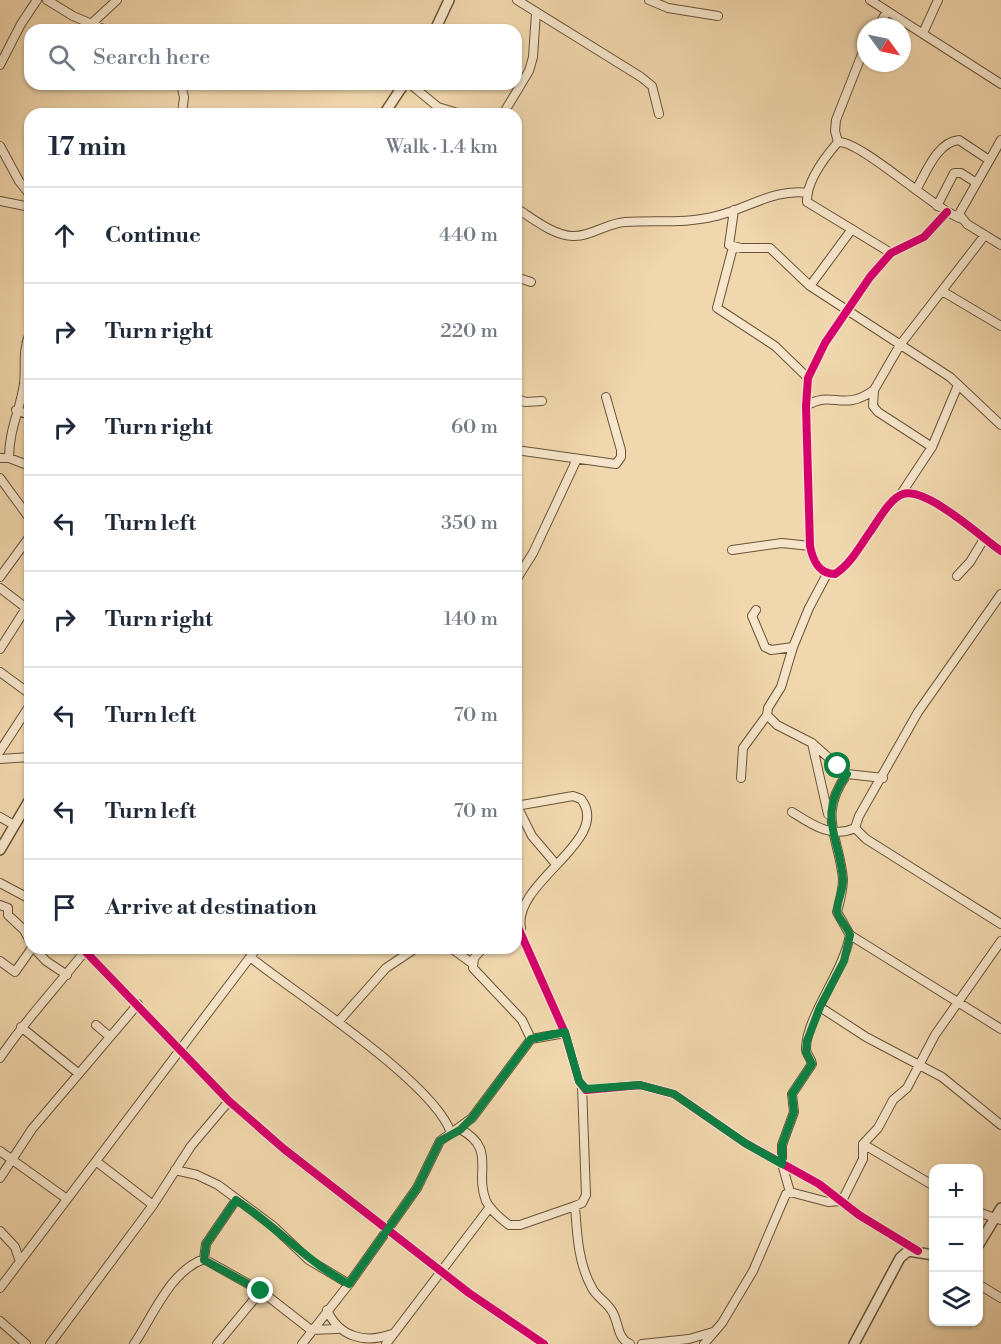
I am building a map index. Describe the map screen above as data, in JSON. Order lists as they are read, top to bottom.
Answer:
{
  "north": "bottom right",
  "page": {
    "search": "Search here",
    "heading": ["17 min", "Walk · 1.4 km"],
    "list": [
      ["Continue", "440 m"],
      ["Turn right", "220 m"],
      ["Turn right", "60 m"],
      ["Turn left", "350 m"],
      ["Turn right", "140 m"],
      ["Turn left", "70 m"],
      ["Turn left", "70 m"],
      "Arrive at destination"
    ],
    "map_buttons": ["+", "−"]
  }
}
